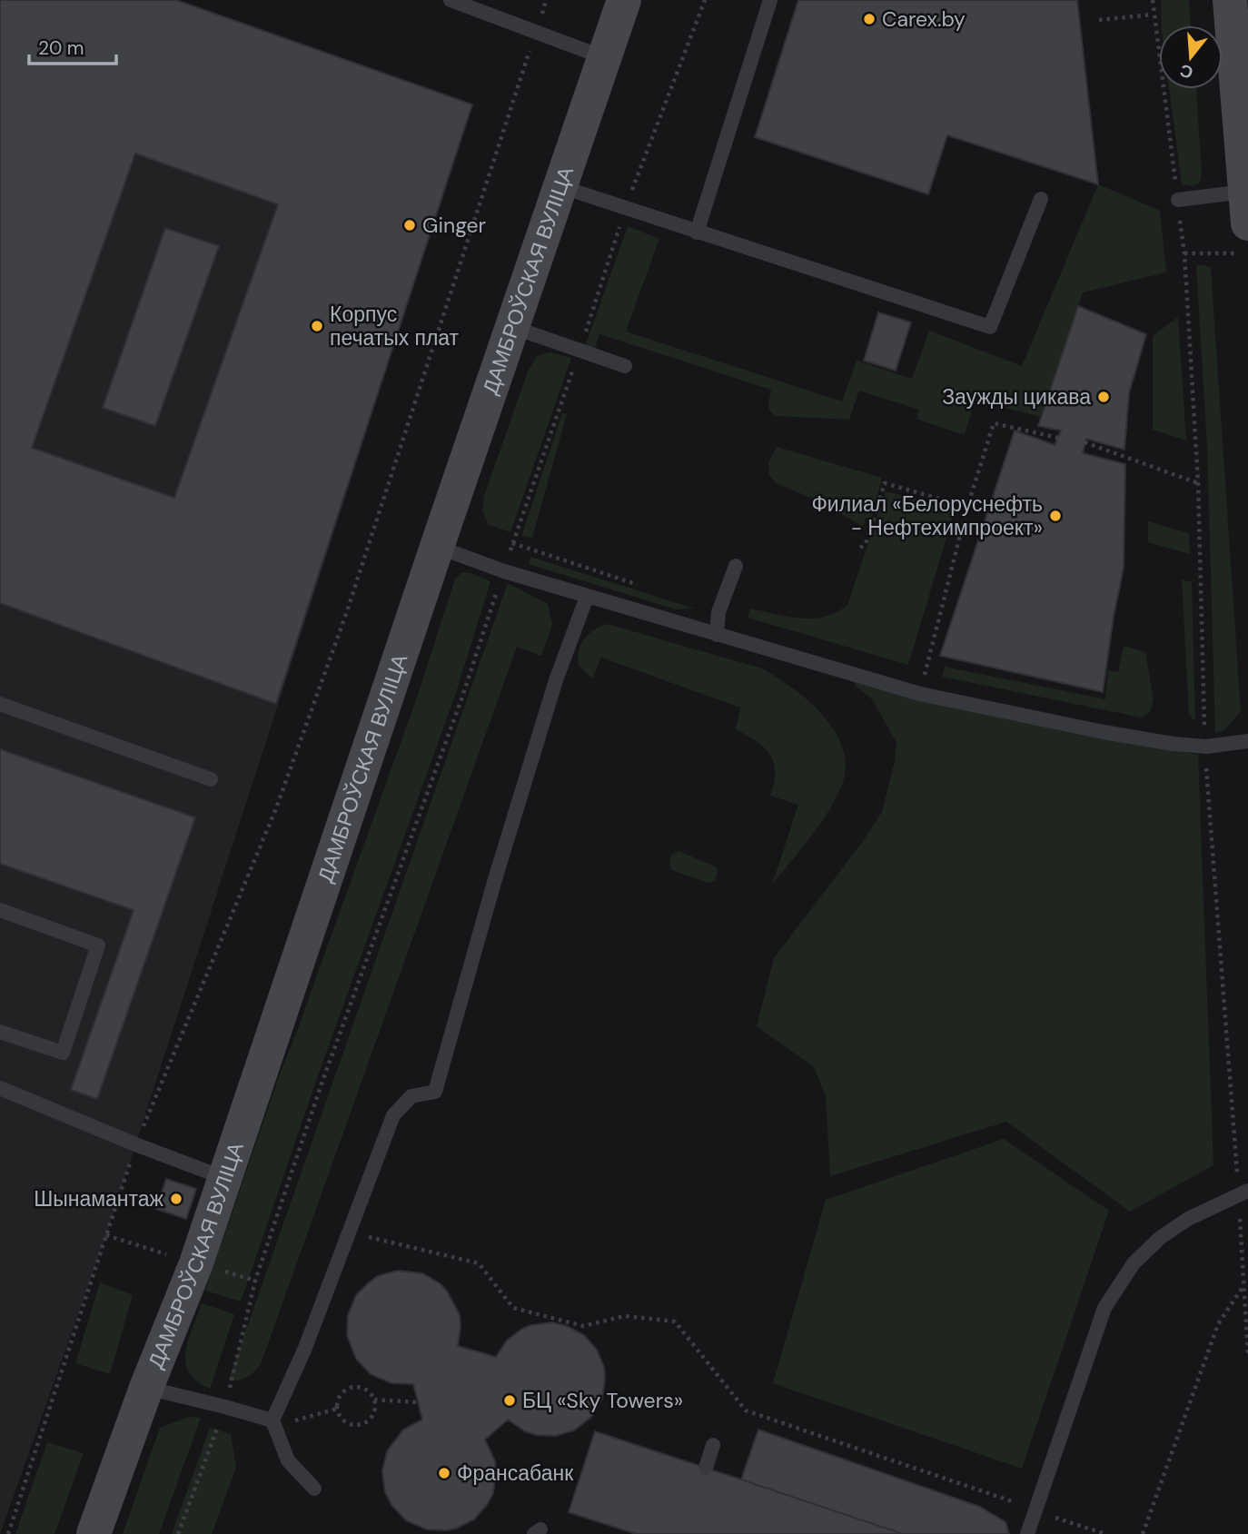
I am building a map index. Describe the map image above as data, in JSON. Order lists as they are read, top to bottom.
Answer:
{
  "streets": {
    "street": ["ДАМБРОЎСКАЯ ВУЛІЦА"]
  },
  "places": [
    "Carex.by",
    "Ginger",
    "Корпус печатых плат",
    "Заужды цикава",
    "Филиал «Белоруснефть - Нефтехимпроект»",
    "Шынамантаж",
    "БЦ «Sky Towers»",
    "Франсабанк"
  ],
  "scale_bar": "20 m",
  "north": "bottom"
}
